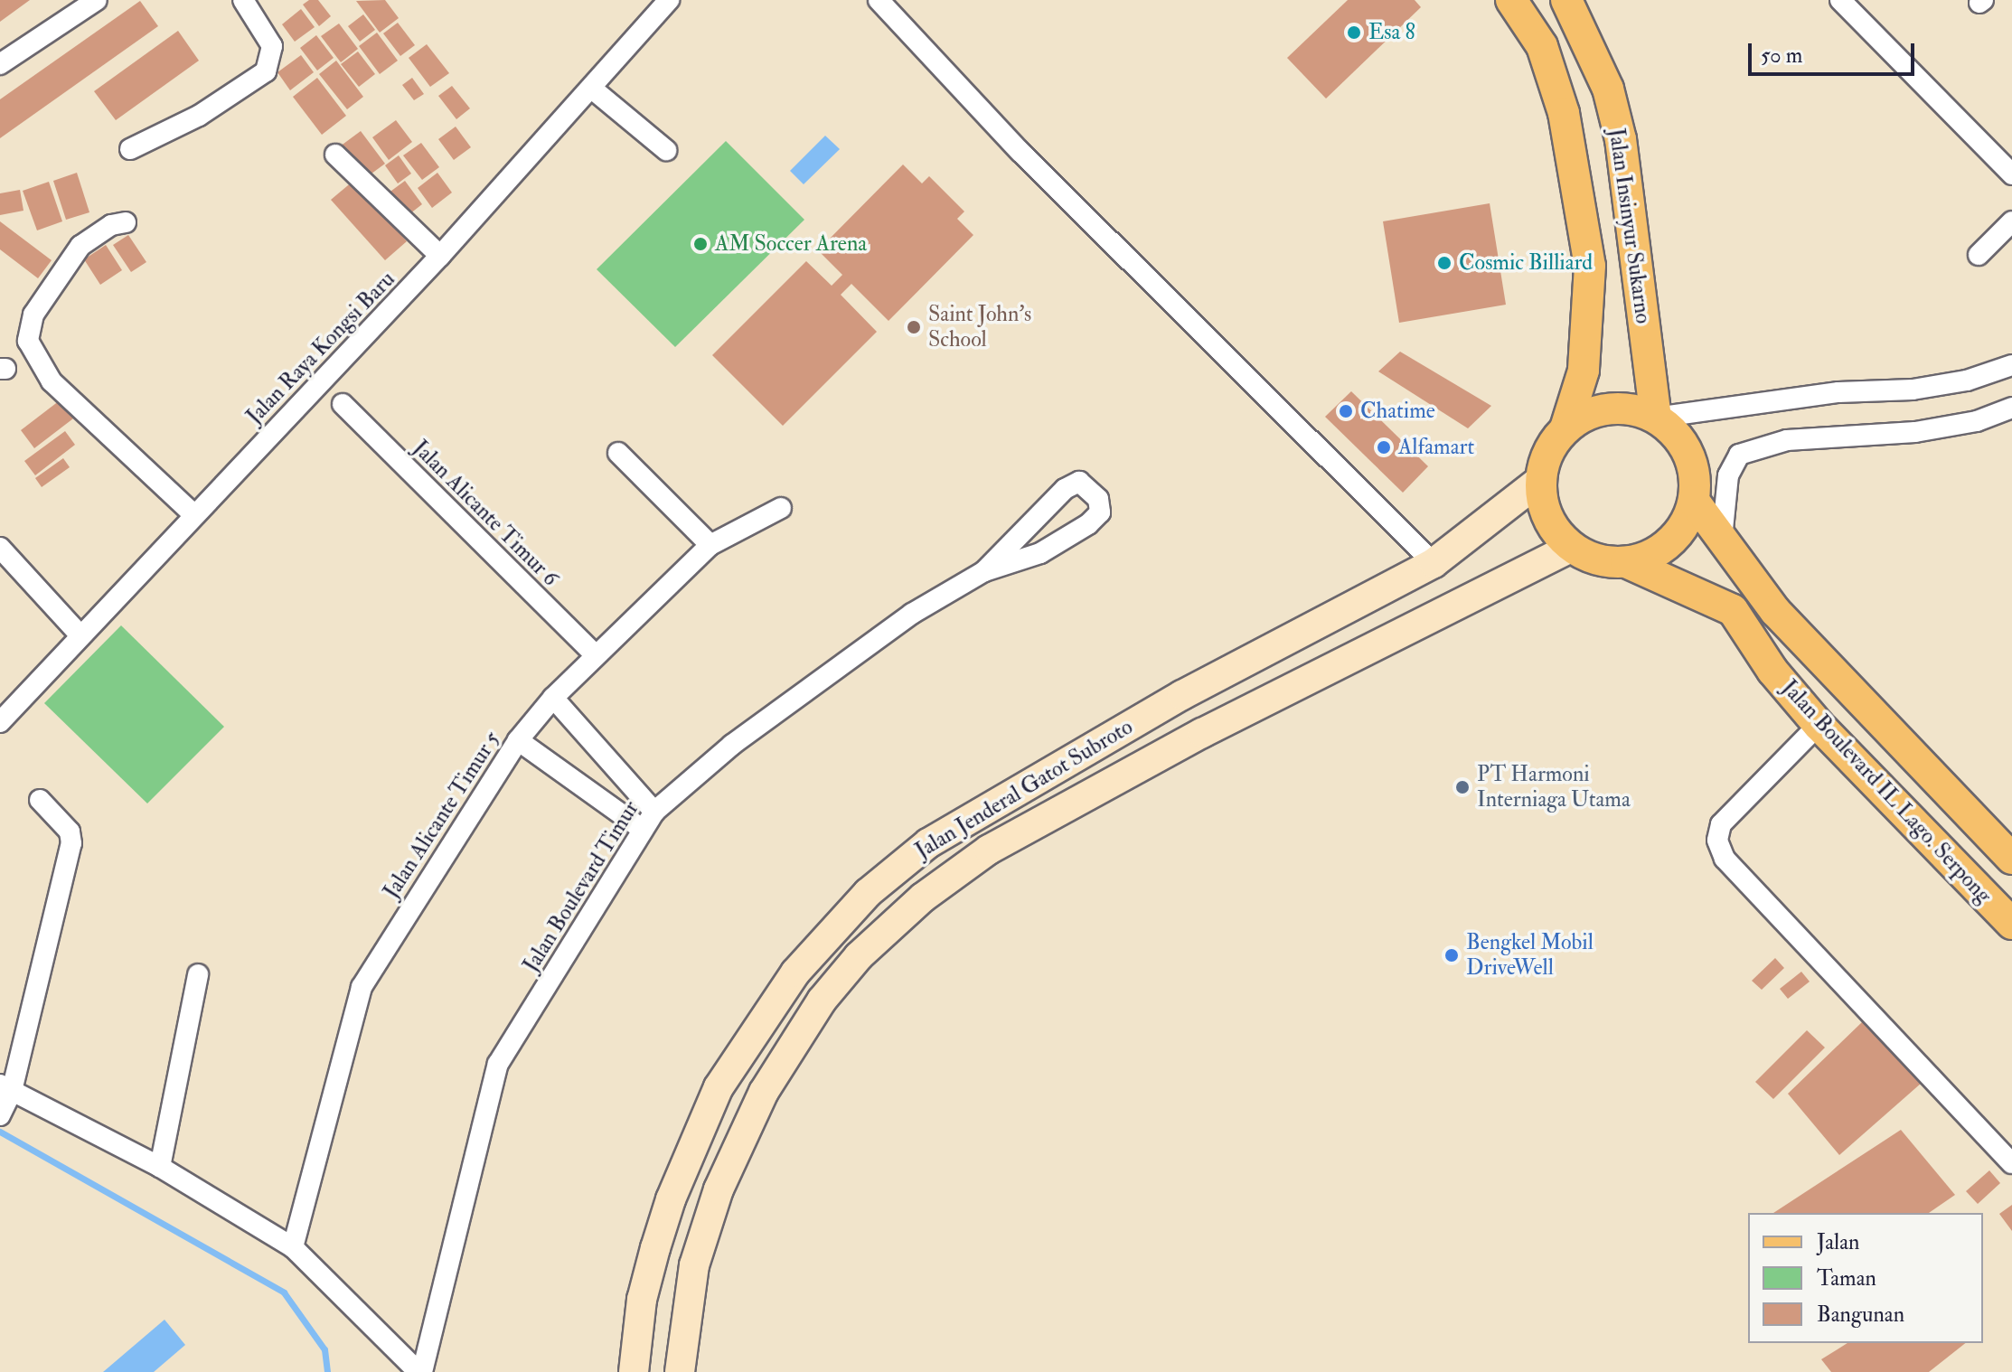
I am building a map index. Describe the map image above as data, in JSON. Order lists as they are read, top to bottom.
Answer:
{
  "streets": {
    "main road": ["Jalan Insinyur Sukarno", "Jalan Boulevard IL Lago. Serpong"],
    "street": [
      "Jalan Raya Kongsi Baru",
      "Jalan Alicante Timur 6",
      "Jalan Jenderal Gatot Subroto",
      "Jalan Alicante Timur 5",
      "Jalan Boulevard Timur"
    ]
  },
  "crossings": [
    ["Jalan Insinyur Sukarno", "Jalan Jenderal Gatot Subroto"],
    ["Jalan Insinyur Sukarno", "Jalan Boulevard IL Lago. Serpong"],
    ["Jalan Alicante Timur 6", "Jalan Alicante Timur 5"],
    ["Jalan Jenderal Gatot Subroto", "Jalan Boulevard IL Lago. Serpong"]
  ],
  "places": [
    "Esa 8",
    "AM Soccer Arena",
    "Cosmic Billiard",
    "Saint John's School",
    "Chatime",
    "Alfamart",
    "PT Harmoni Interniaga Utama",
    "Bengkel Mobil DriveWell"
  ],
  "legend": ["Jalan", "Taman", "Bangunan"],
  "scale_bar": "50 m"
}
